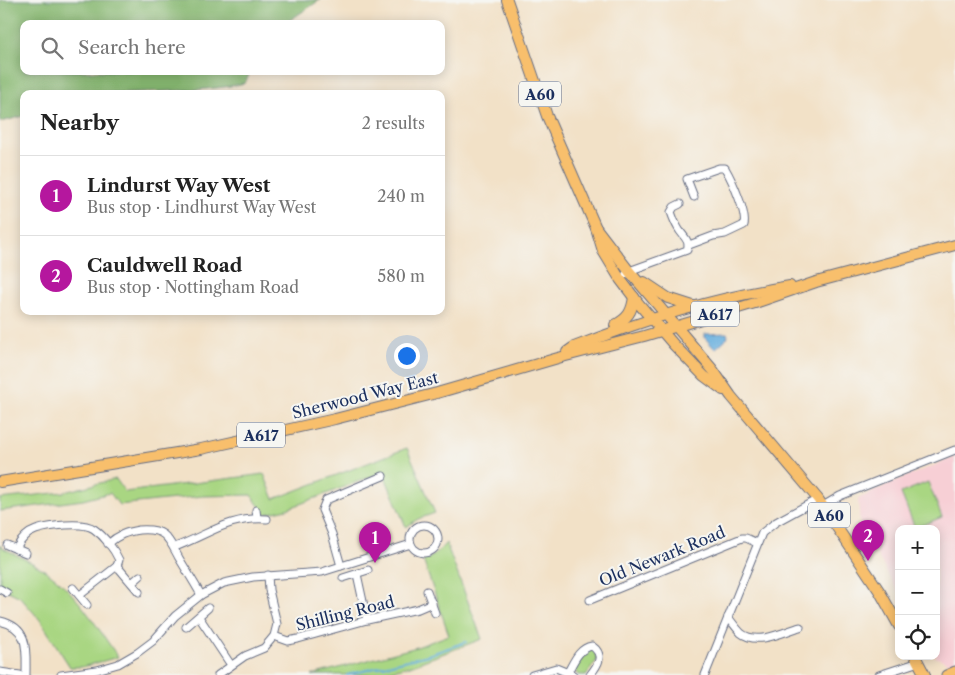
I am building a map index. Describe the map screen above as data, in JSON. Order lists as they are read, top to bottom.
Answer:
{
  "streets": {
    "highway": ["A60", "A617", "Sherwood Way East"],
    "street": ["Old Newark Road", "Shilling Road"]
  },
  "crossings": [
    ["A60", "A617"],
    ["A60", "Sherwood Way East"],
    ["A617", "Sherwood Way East"]
  ],
  "page": {
    "search": "Search here",
    "heading": ["Nearby", "2 results"],
    "list": [
      {
        "mark": "1",
        "name": "Lindurst Way West",
        "note": "Bus stop · Lindhurst Way West",
        "value": "240 m"
      },
      {
        "mark": "2",
        "name": "Cauldwell Road",
        "note": "Bus stop · Nottingham Road",
        "value": "580 m"
      }
    ],
    "pins": ["2", "1"],
    "map_buttons": ["+", "−"]
  }
}
